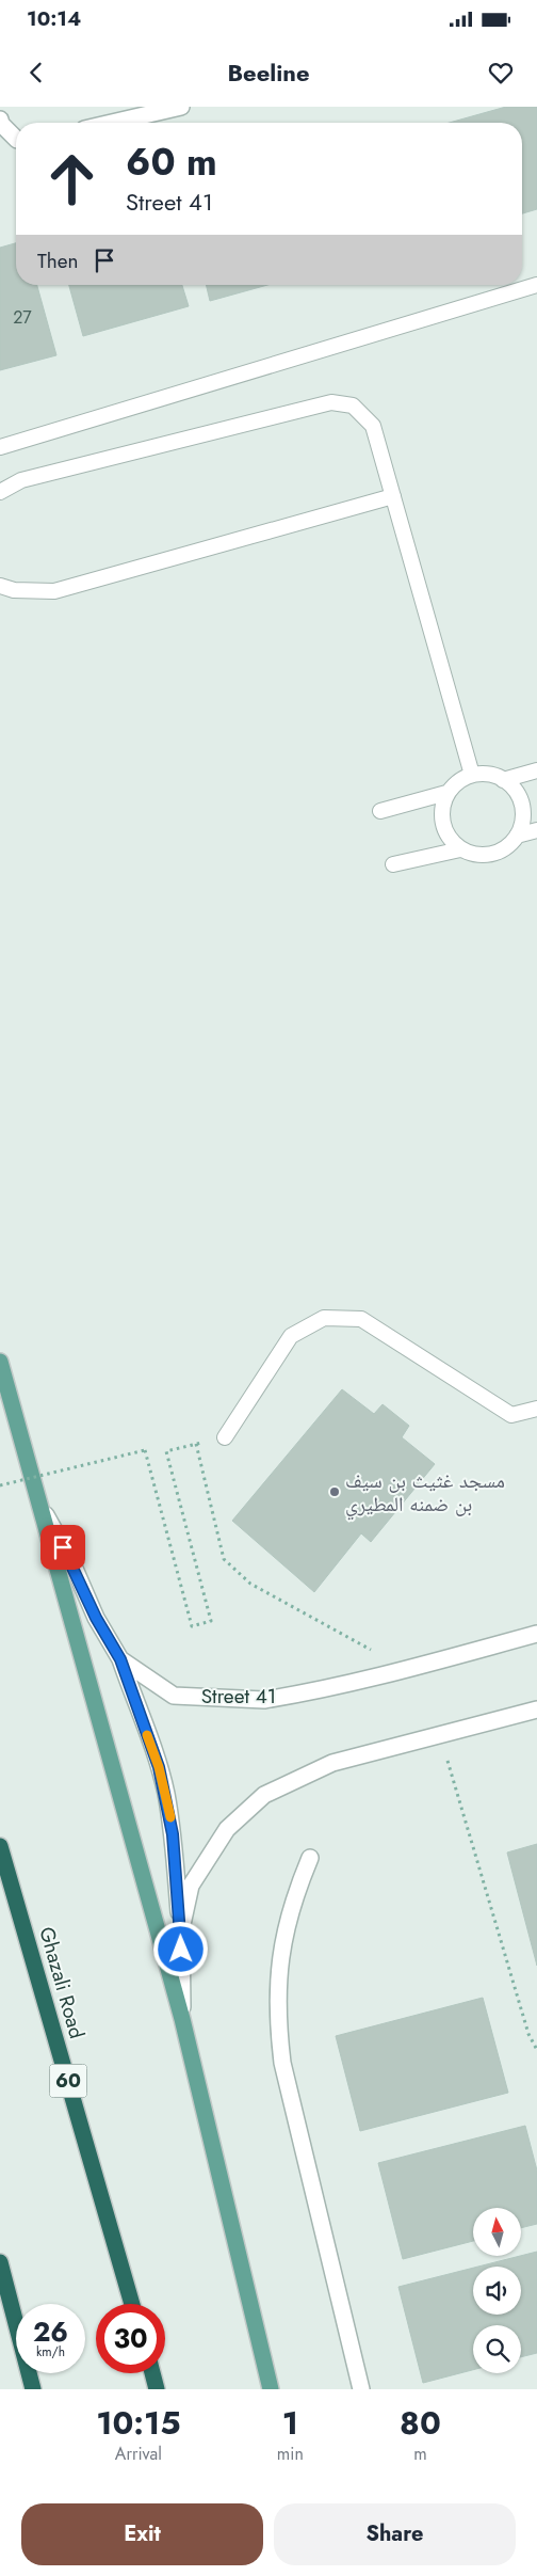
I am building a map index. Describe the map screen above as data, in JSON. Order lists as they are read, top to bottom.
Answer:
{
  "streets": {
    "highway": ["Ghazali Road", "60"],
    "street": ["Street 41"]
  },
  "places": ["مسجد غثيث بن سيف بن ضمنه المطيري"],
  "house_numbers": ["27"],
  "north": "top",
  "page": {
    "status": "10:14",
    "header": "Beeline",
    "turn": ["60 m", "Street 41"],
    "then": "Then",
    "speed": "26 km/h",
    "limit": "30",
    "eta": [
      "10:15",
      "Arrival",
      "1",
      "min",
      "80",
      "m"
    ],
    "buttons": ["Exit", "Share"]
  }
}
